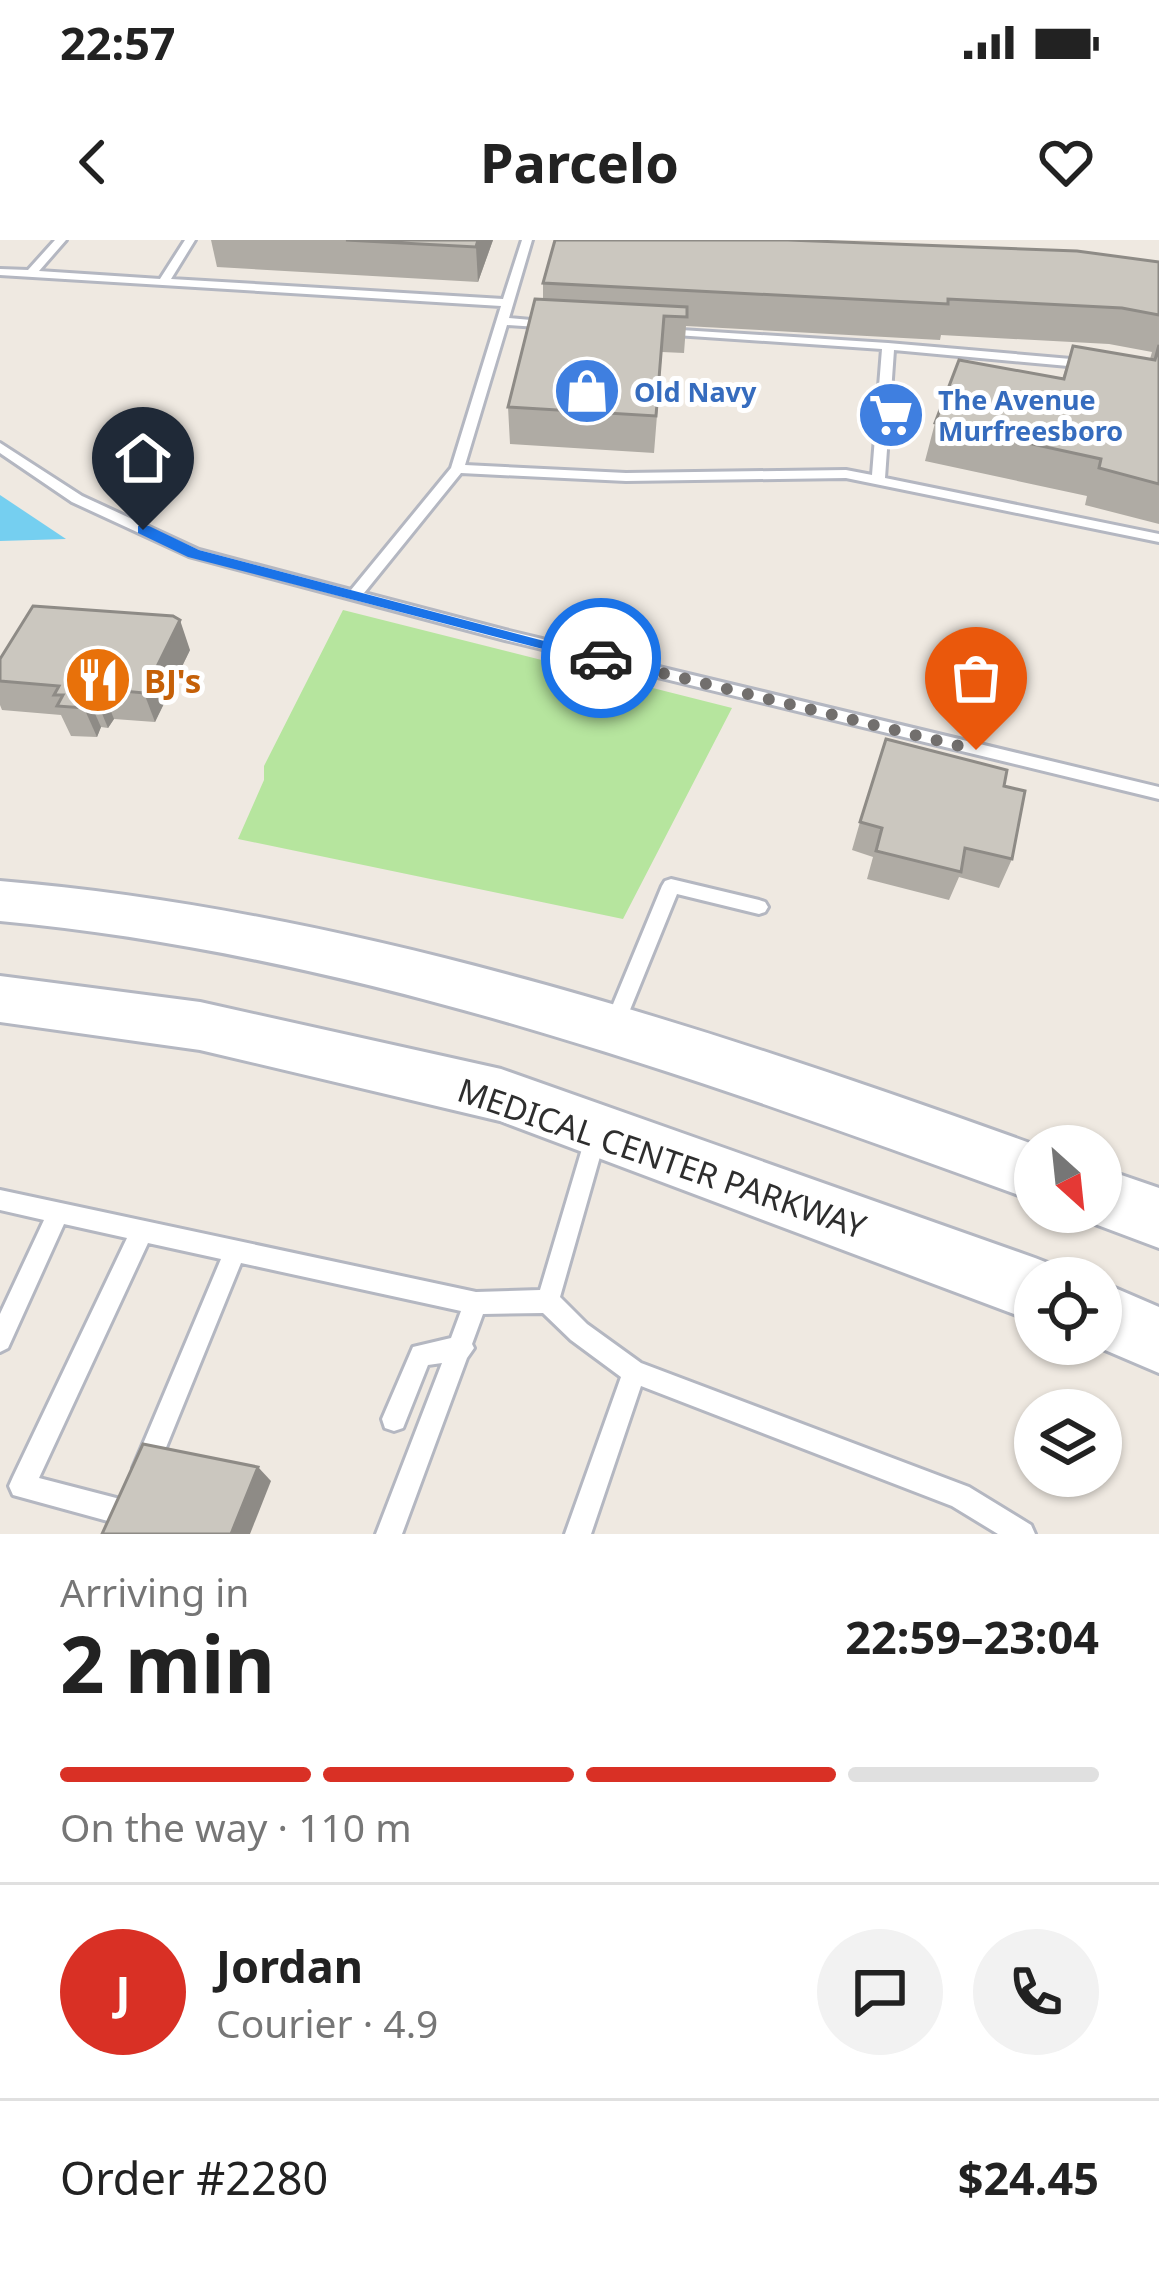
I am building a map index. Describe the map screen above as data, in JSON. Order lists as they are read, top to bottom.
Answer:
{
  "streets": {
    "main road": ["MEDICAL CENTER PARKWAY"]
  },
  "places": {
    "shop": ["Old Navy"],
    "supermarket": ["The Avenue Murfreesboro"],
    "restaurant": ["BJ's"]
  },
  "north": "bottom right",
  "page": {
    "status": "22:57",
    "header": "Parcelo",
    "heading": ["2 min", "Arriving in", "22:59–23:04"],
    "panel": [
      "Jordan",
      "Courier · 4.9",
      "Order #2280",
      "$24.45"
    ],
    "bar": "On the way · 110 m",
    "round": "J"
  }
}
